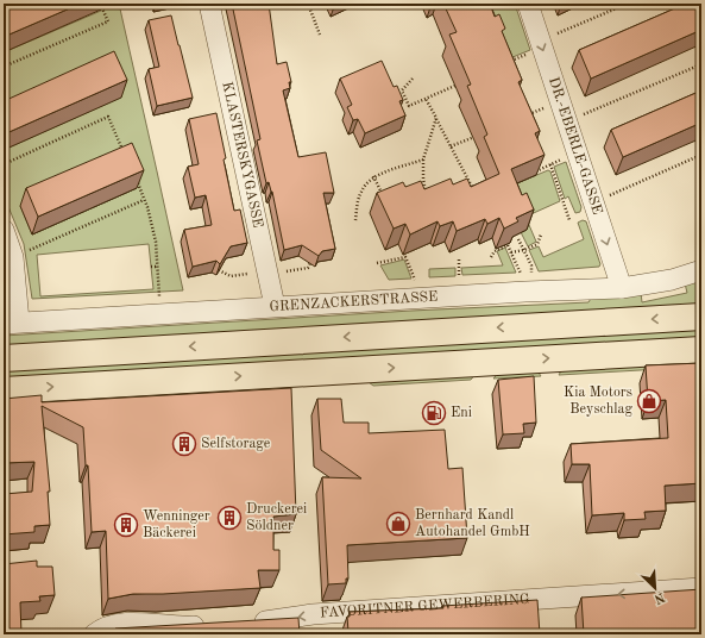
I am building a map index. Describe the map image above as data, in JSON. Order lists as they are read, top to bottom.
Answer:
{
  "streets": {
    "street": [
      "DR.-EBERLE-GASSE",
      "KLASTERSKYGASSE",
      "GRENZACKERSTRASSE",
      "FAVORITNER GEWERBERING"
    ]
  },
  "crossings": [
    ["DR.-EBERLE-GASSE", "GRENZACKERSTRASSE"],
    ["KLASTERSKYGASSE", "GRENZACKERSTRASSE"]
  ],
  "one_way": ["FAVORITNER GEWERBERING"],
  "places": {
    "shop": ["Kia Motors Beyschlag", "Bernhard Kandl Autohandel GmbH"],
    "fuel station": ["Eni"],
    "building": ["Selfstorage", "Druckerei Söldner", "Wenninger Bäckerei"]
  },
  "north": "bottom right"
}
